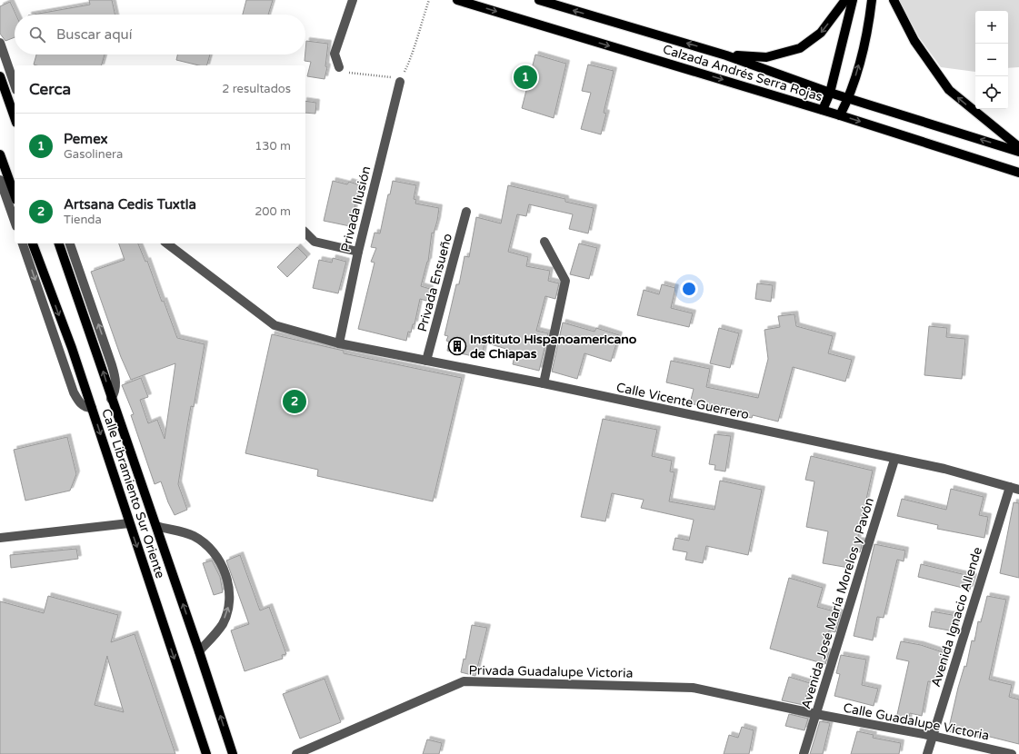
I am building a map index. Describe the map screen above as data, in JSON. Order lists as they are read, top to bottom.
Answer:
{
  "streets": {
    "main road": ["Calzada Andrés Serra Rojas", "Calle Libramiento Sur Oriente"],
    "street": [
      "Privada Ilusión",
      "Privada Ensueño",
      "Calle Vicente Guerrero",
      "Avenida José María Morelos y Pavón",
      "Avenida Ignacio Allende",
      "Privada Guadalupe Victoria",
      "Calle Guadalupe Victoria"
    ]
  },
  "crossings": [
    ["Privada Ilusión", "Calle Vicente Guerrero"],
    ["Privada Ensueño", "Calle Vicente Guerrero"],
    ["Calle Vicente Guerrero", "Avenida José María Morelos y Pavón"],
    ["Calle Vicente Guerrero", "Avenida Ignacio Allende"],
    ["Avenida José María Morelos y Pavón", "Privada Guadalupe Victoria"],
    ["Avenida José María Morelos y Pavón", "Calle Guadalupe Victoria"],
    ["Avenida Ignacio Allende", "Calle Guadalupe Victoria"],
    ["Privada Guadalupe Victoria", "Calle Guadalupe Victoria"]
  ],
  "places": {
    "building": ["Instituto Hispanoamericano de Chiapas"]
  },
  "page": {
    "map_buttons": ["+", "−"],
    "search": "Buscar aquí",
    "pins": ["1", "2"],
    "heading": ["Cerca", "2 resultados"],
    "list": [
      {
        "mark": "1",
        "name": "Pemex",
        "note": "Gasolinera",
        "value": "130 m"
      },
      {
        "mark": "2",
        "name": "Artsana Cedis Tuxtla",
        "note": "Tienda",
        "value": "200 m"
      }
    ]
  }
}
